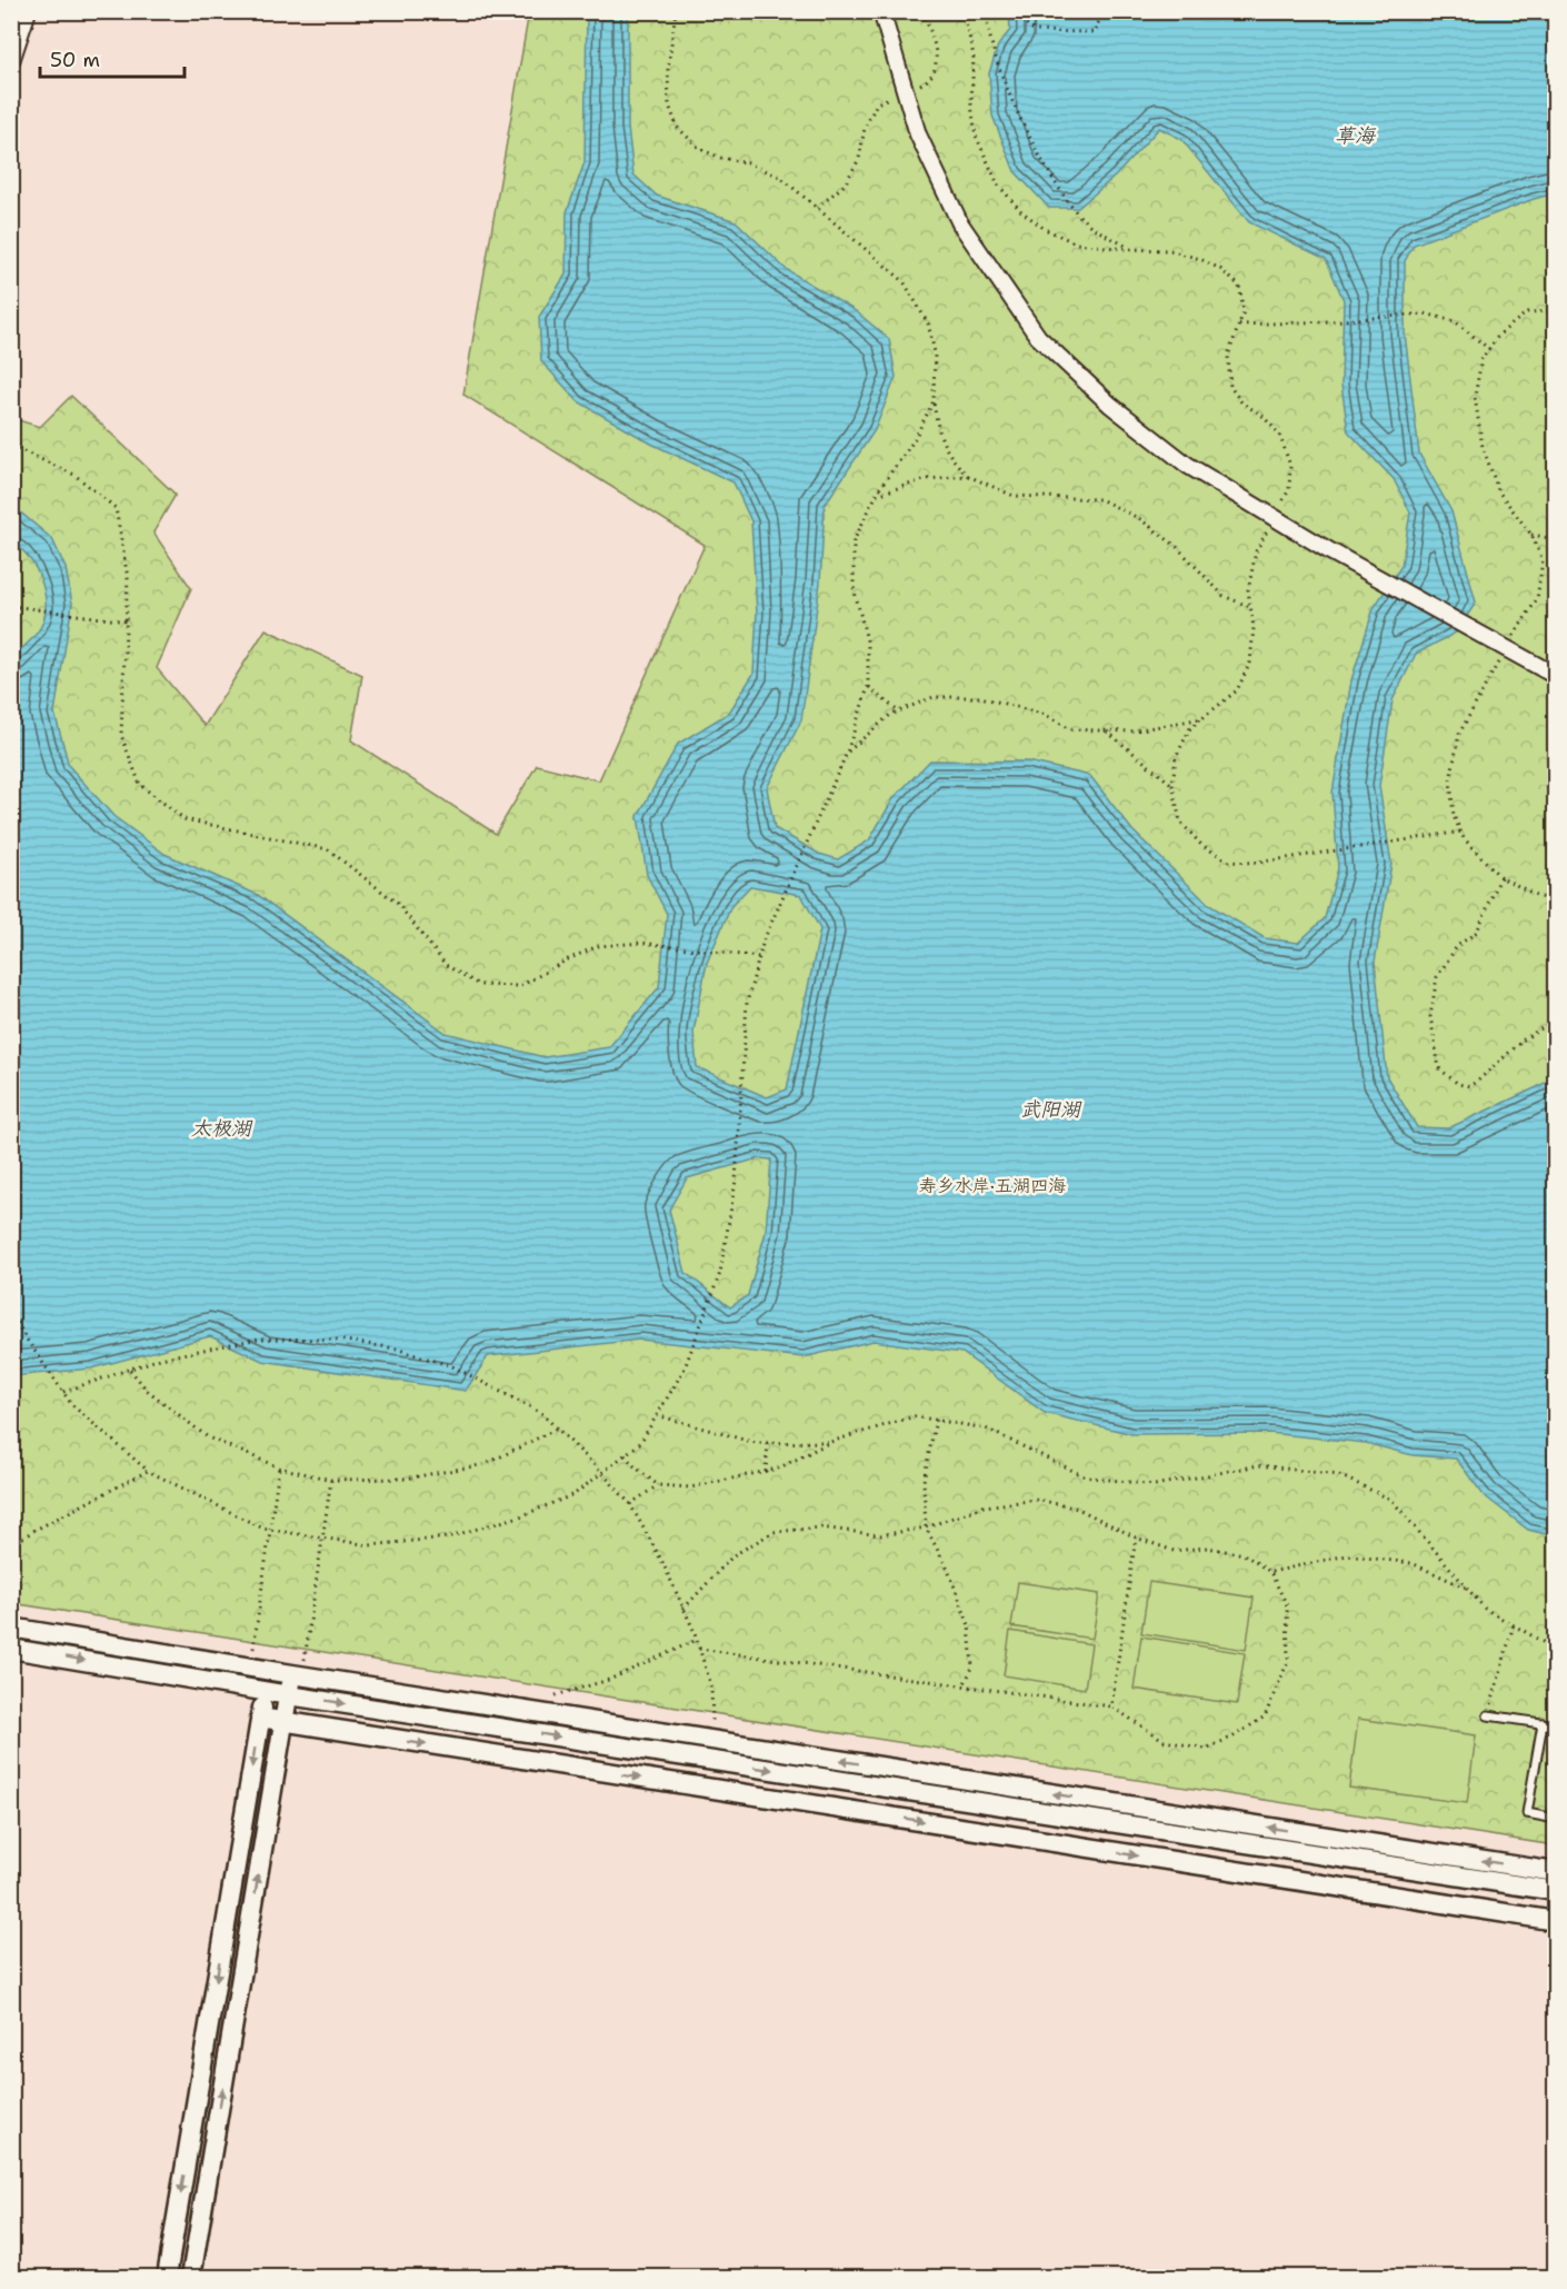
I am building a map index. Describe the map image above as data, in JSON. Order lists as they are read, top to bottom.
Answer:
{
  "water": ["草海", "武阳湖", "太极湖"],
  "parks": ["寿乡水岸·五湖四海"],
  "scale_bar": "50 m"
}
